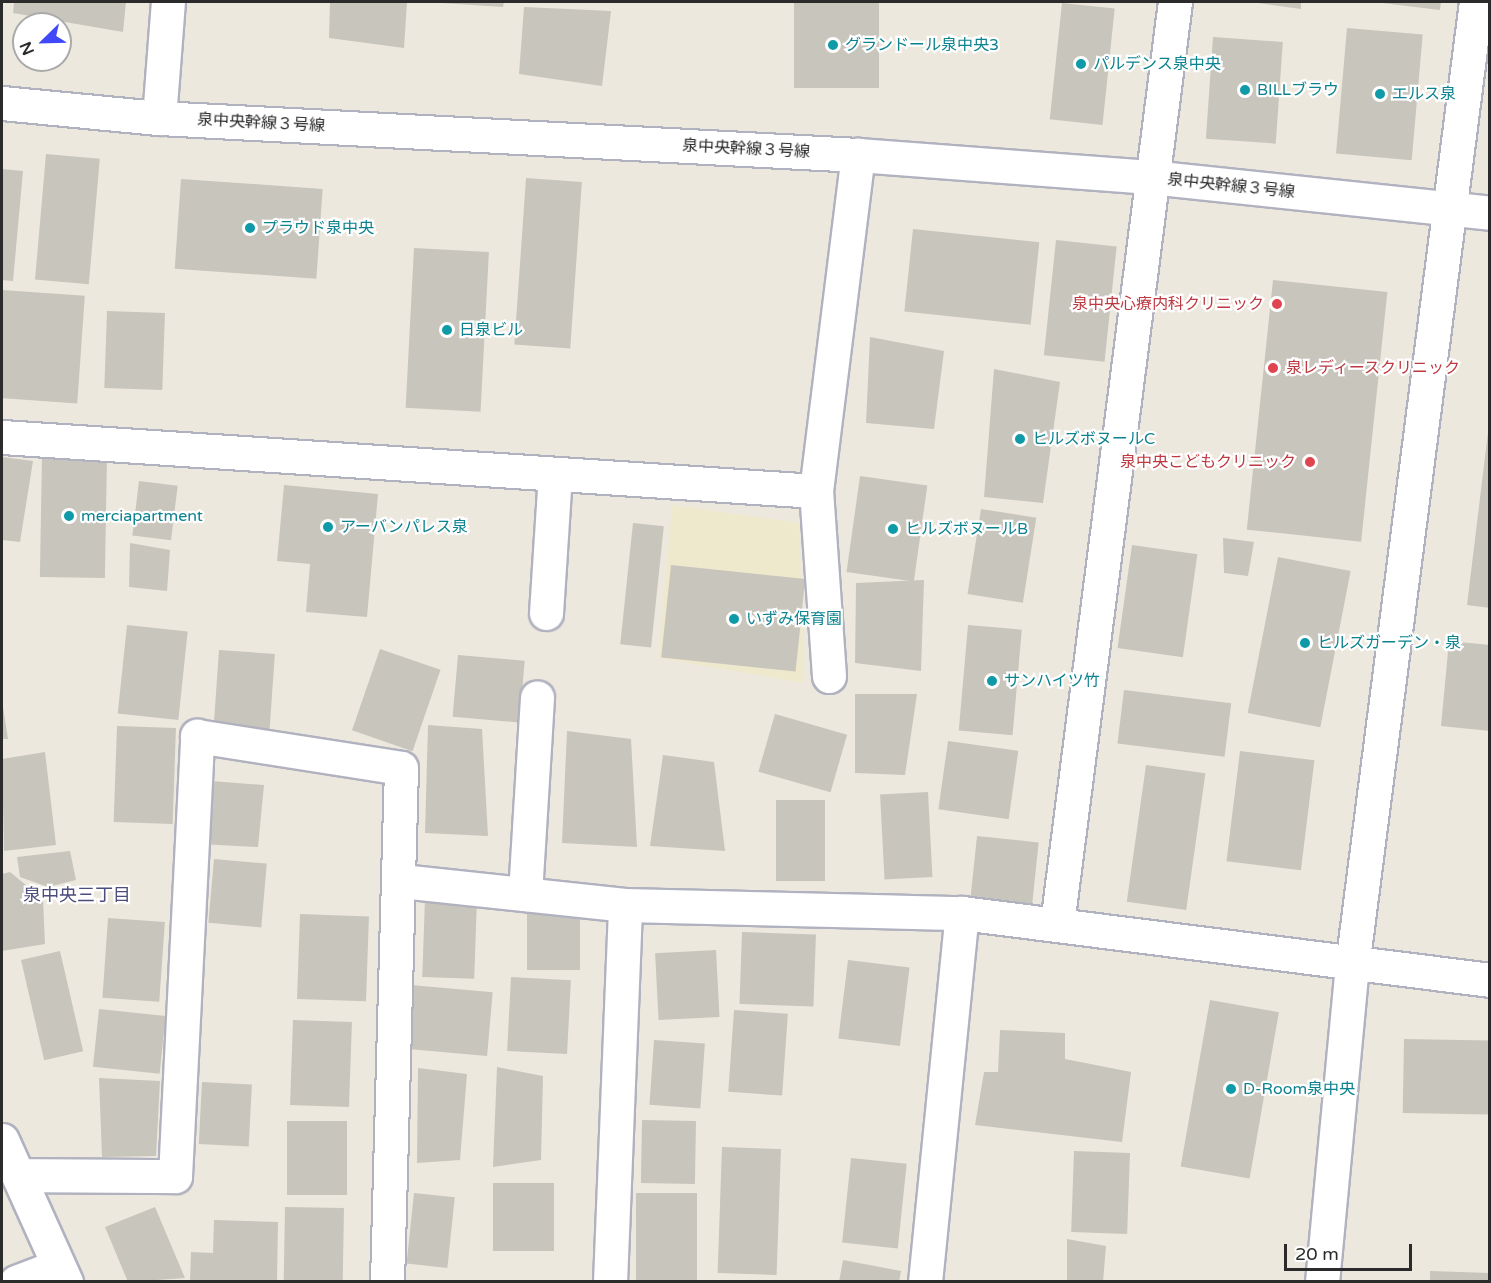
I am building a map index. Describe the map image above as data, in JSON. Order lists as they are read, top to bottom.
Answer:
{
  "streets": {
    "street": ["泉中央幹線３号線"]
  },
  "districts": ["泉中央三丁目"],
  "places": [
    "グランドール泉中央3",
    "パルデンス泉中央",
    "BILLブラウ",
    "エルス泉",
    "プラウド泉中央",
    "泉中央心療内科クリニック",
    "日泉ビル",
    "泉レディースクリニック",
    "ヒルズボヌールC",
    "泉中央こどもクリニック",
    "merciapartment",
    "アーバンパレス泉",
    "ヒルズボヌールB",
    "いずみ保育園",
    "ヒルズガーデン・泉",
    "サンハイツ竹",
    "D-Room泉中央"
  ],
  "scale_bar": "20 m",
  "north": "bottom left"
}
